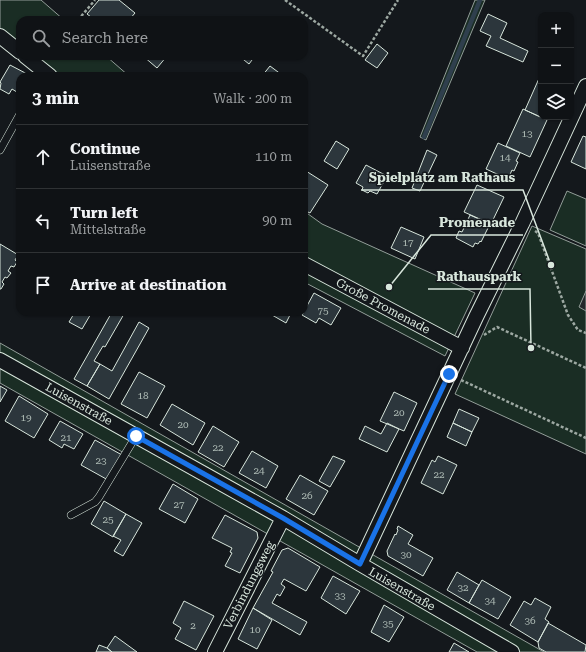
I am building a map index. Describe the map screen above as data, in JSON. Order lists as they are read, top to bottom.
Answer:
{
  "streets": {
    "street": ["Große Promenade", "Luisenstraße", "Verbindungsweg"]
  },
  "crossings": [
    ["Luisenstraße", "Verbindungsweg"]
  ],
  "places": ["Spielplatz am Rathaus", "Promenade", "Rathauspark"],
  "house_numbers": [
    "13",
    "14",
    "17",
    "75",
    "18",
    "20",
    "19",
    "20",
    "21",
    "22",
    "23",
    "24",
    "22",
    "26",
    "27",
    "25",
    "30",
    "32",
    "33",
    "34",
    "36",
    "35",
    "2",
    "10"
  ],
  "page": {
    "map_buttons": ["+", "−"],
    "search": "Search here",
    "heading": ["3 min", "Walk · 200 m"],
    "list": [
      ["Continue", "Luisenstraße", "110 m"],
      ["Turn left", "Mittelstraße", "90 m"],
      "Arrive at destination"
    ]
  }
}
